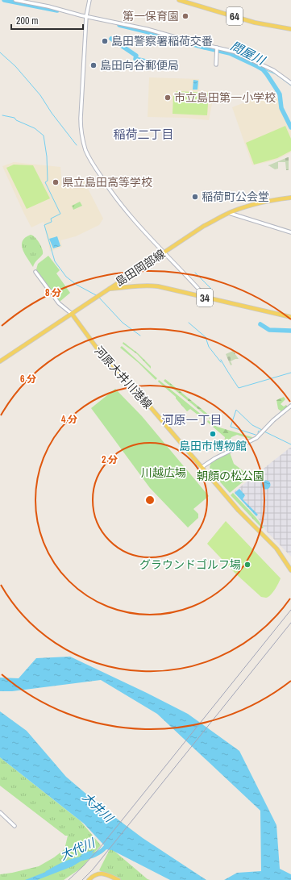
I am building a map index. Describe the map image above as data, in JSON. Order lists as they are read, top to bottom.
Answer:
{
  "streets": {
    "main road": [
      "64",
      "島田岡部線",
      "34",
      "河原大井川港線"
    ]
  },
  "crossings": [
    ["島田岡部線", "34"],
    ["島田岡部線", "河原大井川港線"]
  ],
  "districts": ["稲荷二丁目", "河原一丁目"],
  "water": ["問屋川", "大井川", "大代川"],
  "parks": ["川越広場", "朝顔の松公園"],
  "places": [
    "第一保育園",
    "島田警察署稲荷交番",
    "島田向谷郵便局",
    "市立島田第一小学校",
    "県立島田高等学校",
    "稲荷町公会堂",
    "島田市博物館",
    "グラウンドゴルフ場"
  ],
  "scale_bar": "200 m",
  "rings": [
    "8 分",
    "6 分",
    "4 分",
    "2 分"
  ]
}
